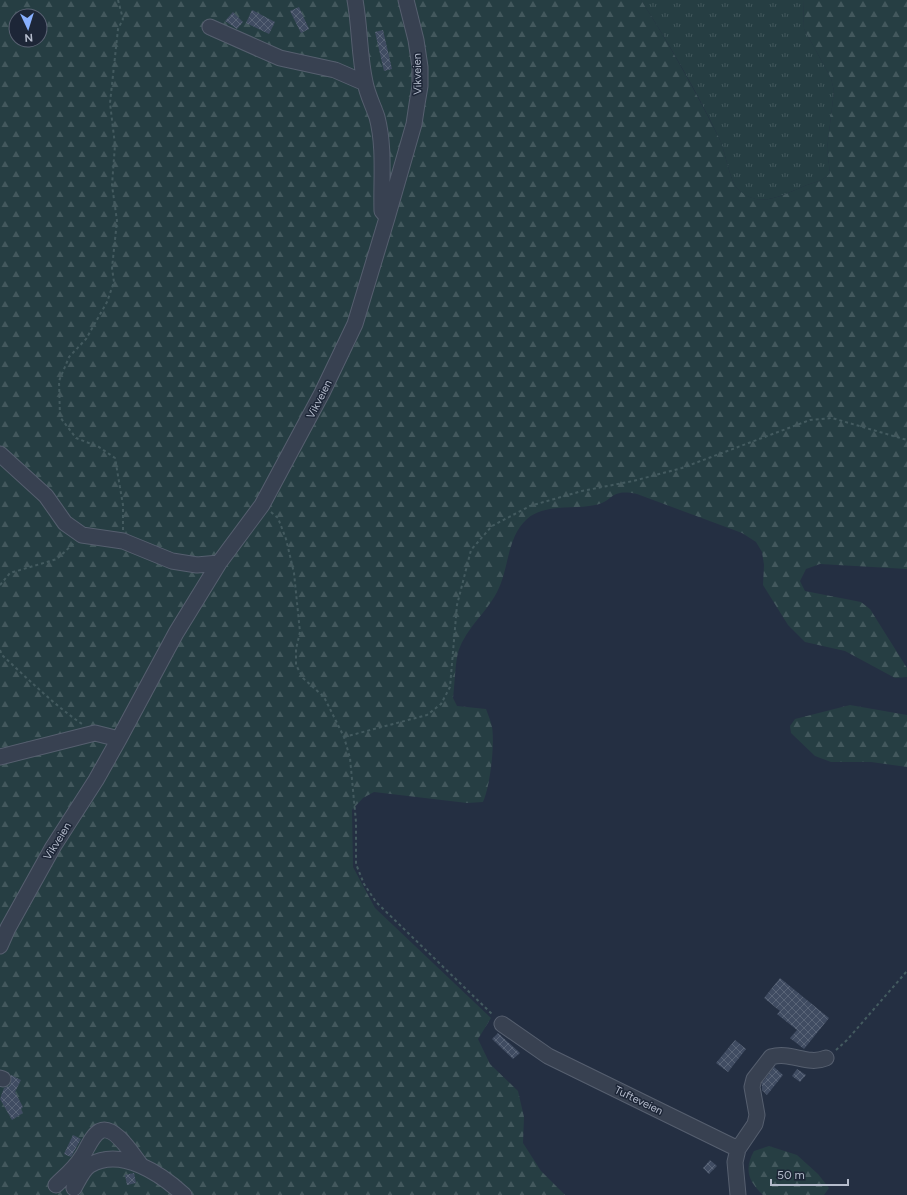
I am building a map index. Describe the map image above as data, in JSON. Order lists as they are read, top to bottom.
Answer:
{
  "streets": {
    "street": ["Vikveien", "Tufteveien"]
  },
  "scale_bar": "50 m",
  "north": "bottom"
}
